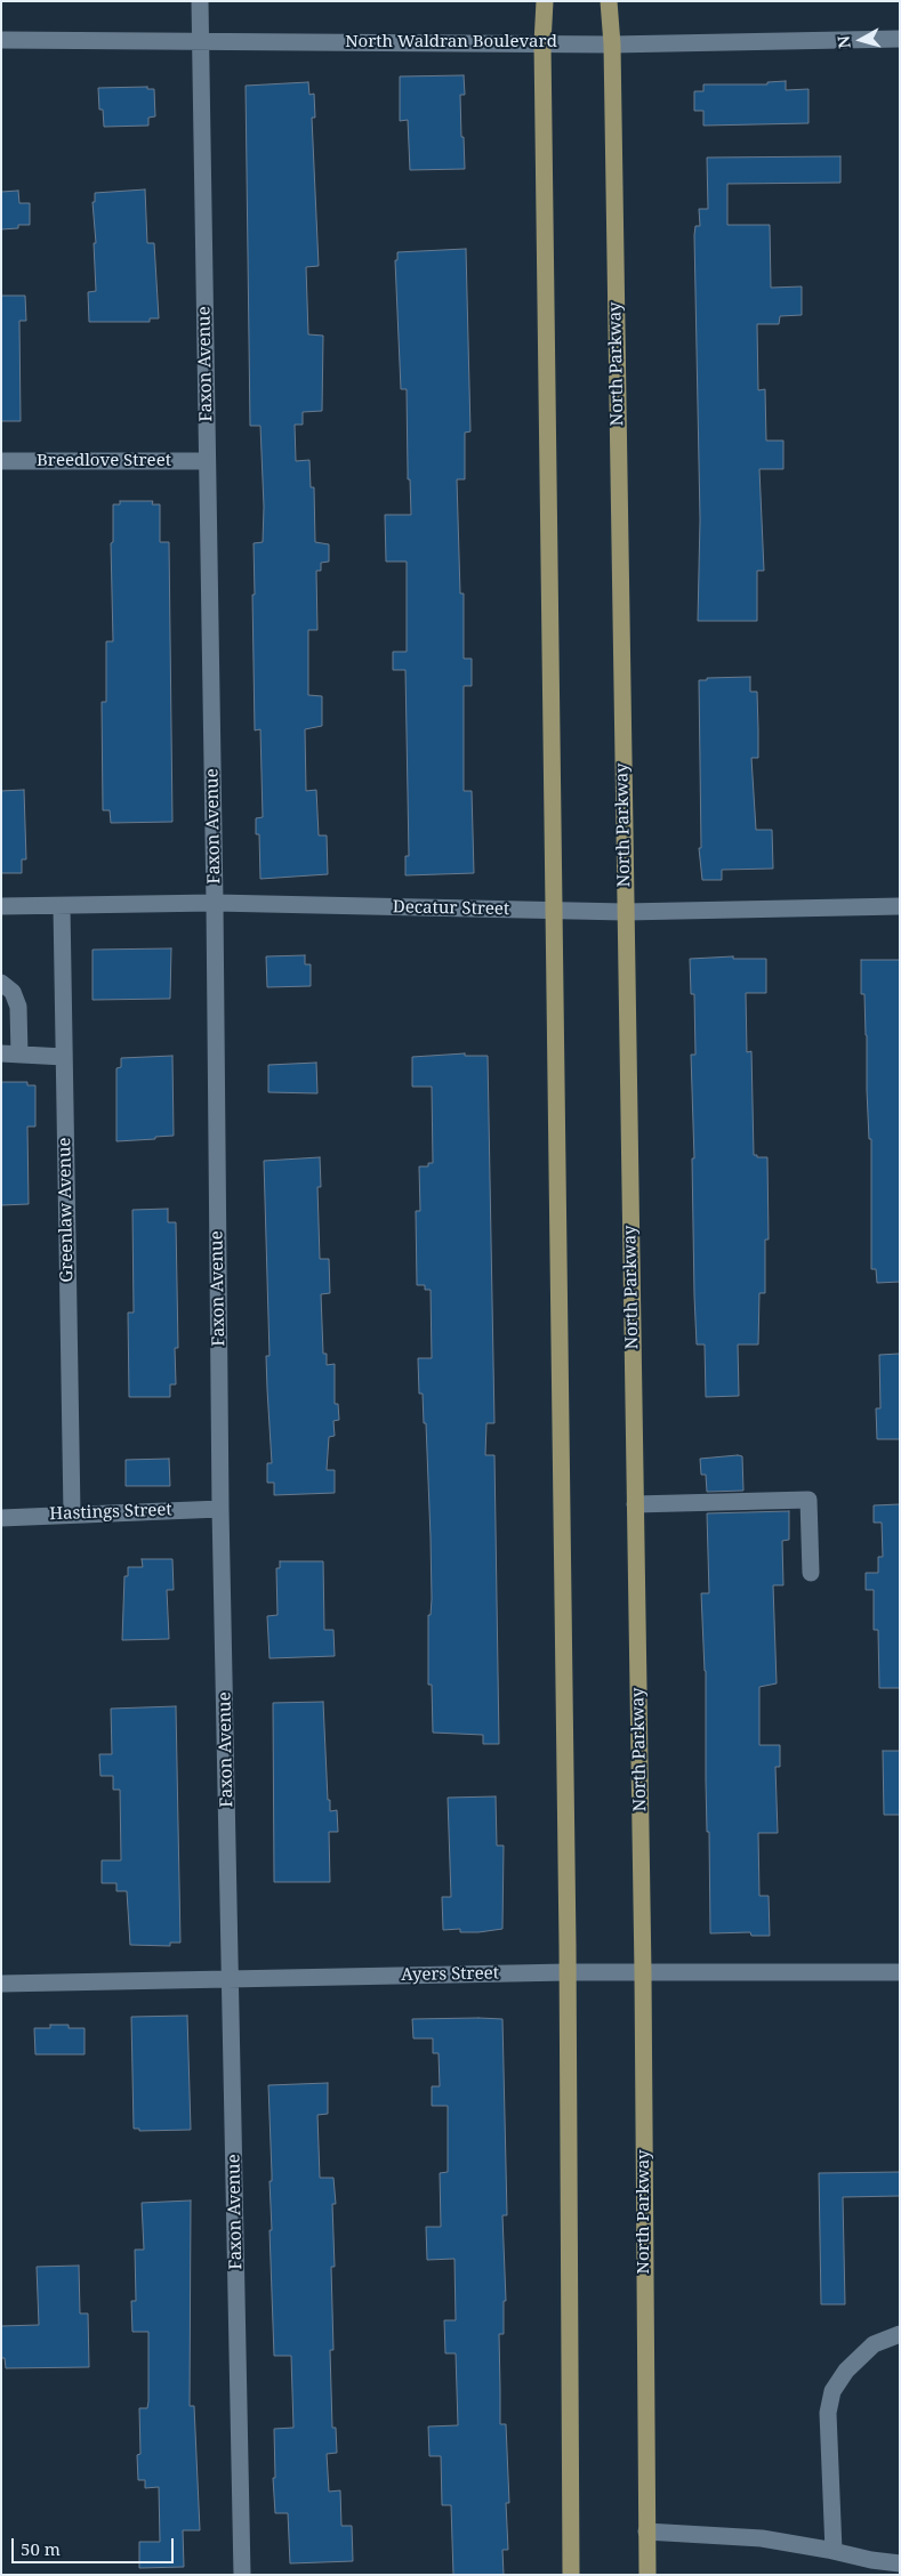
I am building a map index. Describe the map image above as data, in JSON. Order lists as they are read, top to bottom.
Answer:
{
  "streets": {
    "main road": ["North Parkway"],
    "street": [
      "North Waldran Boulevard",
      "Faxon Avenue",
      "Breedlove Street",
      "Decatur Street",
      "Greenlaw Avenue",
      "Hastings Street",
      "Ayers Street"
    ]
  },
  "crossings": [
    ["North Waldran Boulevard", "Faxon Avenue"],
    ["North Waldran Boulevard", "North Parkway"],
    ["Faxon Avenue", "Breedlove Street"],
    ["Faxon Avenue", "Decatur Street"],
    ["Faxon Avenue", "Hastings Street"],
    ["Faxon Avenue", "Ayers Street"],
    ["North Parkway", "Decatur Street"],
    ["North Parkway", "Ayers Street"],
    ["Decatur Street", "Greenlaw Avenue"],
    ["Greenlaw Avenue", "Hastings Street"]
  ],
  "scale_bar": "50 m",
  "north": "left"
}
